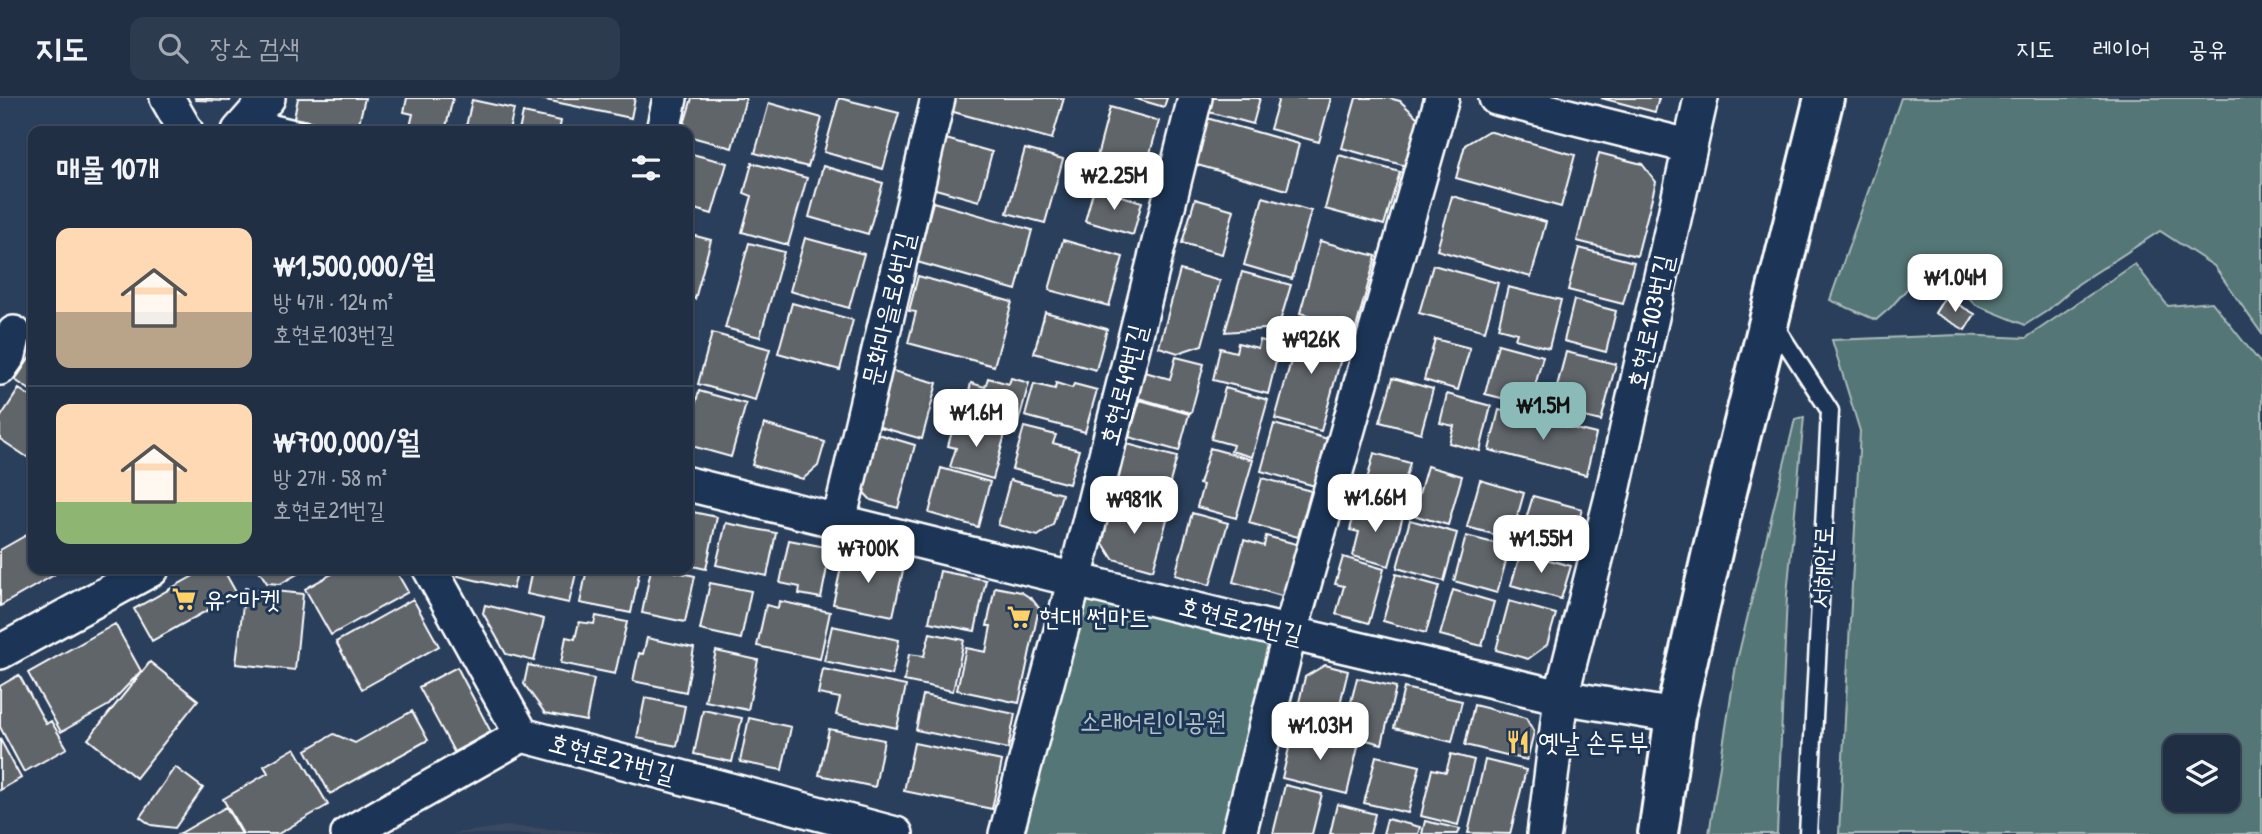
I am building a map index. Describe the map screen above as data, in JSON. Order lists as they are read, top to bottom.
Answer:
{
  "streets": {
    "street": [
      "문화마을로6번길",
      "호현로103번길",
      "호현로49번길",
      "호현로21번길",
      "호현로27번길"
    ],
    "lane": ["서해안로"]
  },
  "crossings": [
    ["문화마을로6번길", "호현로21번길"],
    ["호현로103번길", "호현로21번길"],
    ["호현로49번길", "호현로21번길"]
  ],
  "parks": ["소래어린이공원"],
  "places": {
    "supermarket": ["유~마켓", "현대 썬마트"],
    "restaurant": ["옛날 손두부"]
  },
  "page": {
    "header": "지도",
    "search": "장소 검색",
    "nav": ["지도", "레이어", "공유"],
    "heading": "매물 10개",
    "price": [
      "₩2.25M",
      "₩1.04M",
      "₩926K",
      "₩1.5M",
      "₩1.6M",
      "₩1.66M",
      "₩981K",
      "₩1.55M",
      "₩700K",
      "₩1.03M"
    ],
    "list": [
      {
        "name": "₩1,500,000/월",
        "note": "방 4개 · 124 m² · 호현로103번길"
      },
      {
        "name": "₩700,000/월",
        "note": "방 2개 · 58 m² · 호현로21번길"
      }
    ]
  }
}
